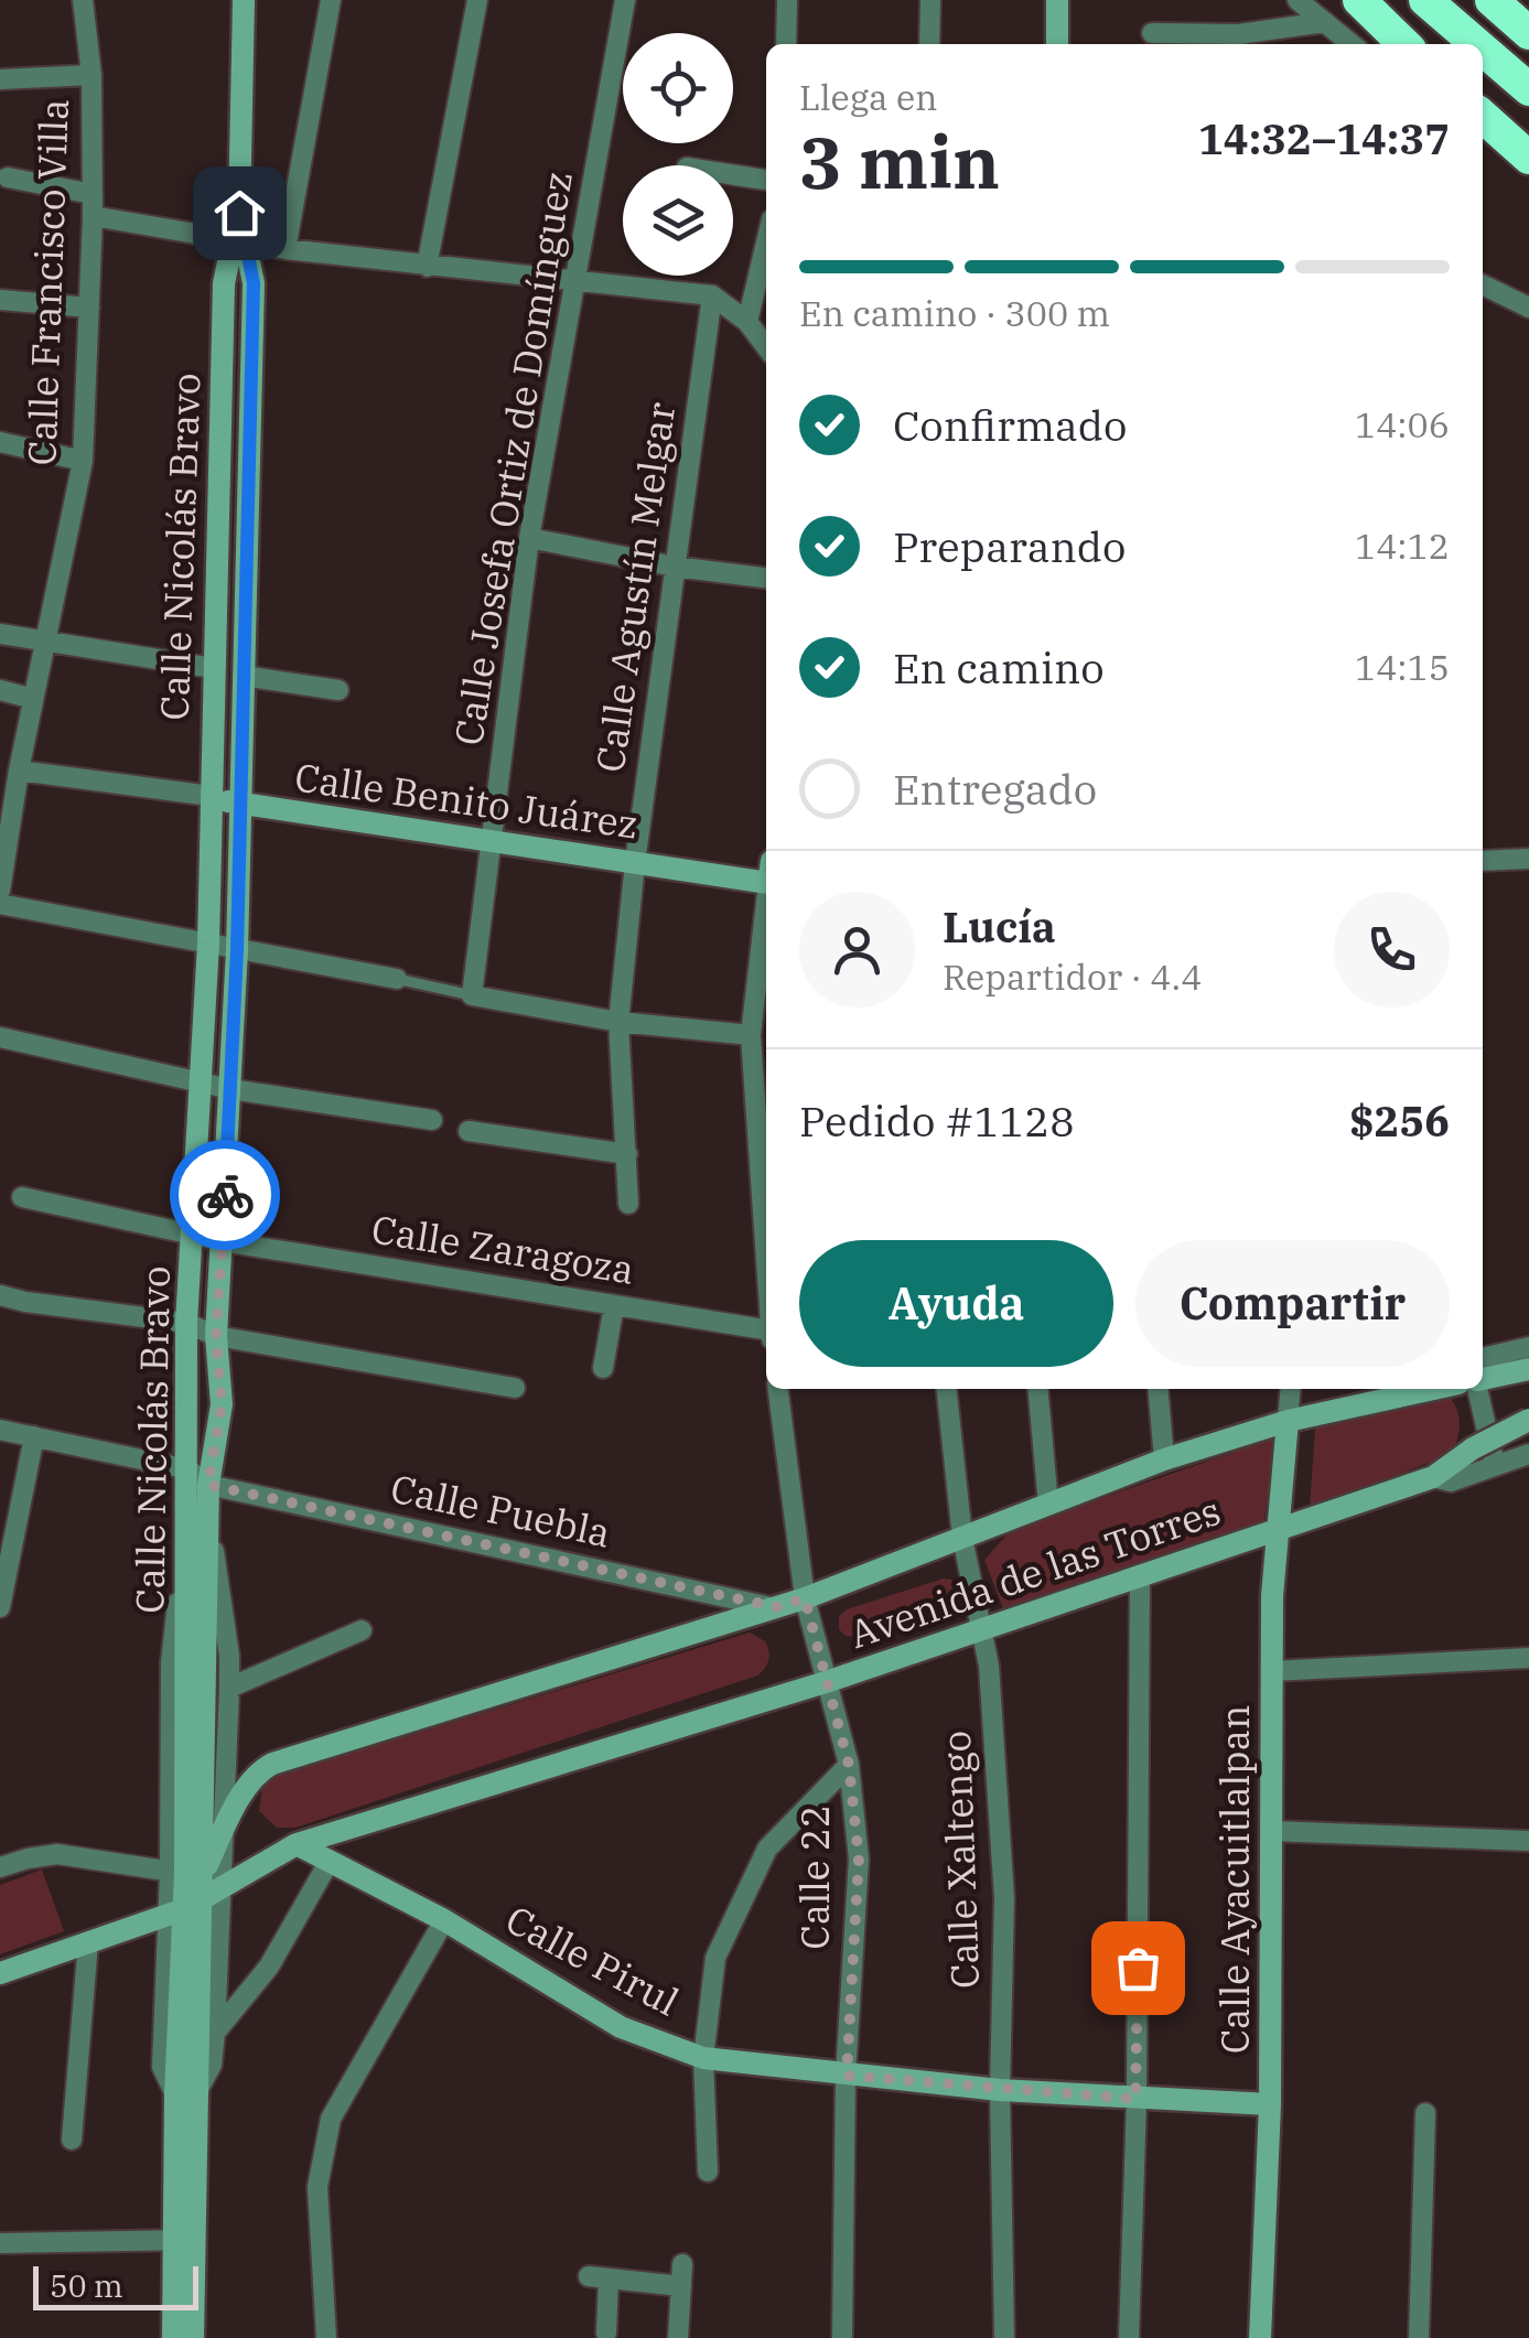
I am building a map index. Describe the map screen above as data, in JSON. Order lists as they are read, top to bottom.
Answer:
{
  "streets": {
    "main road": [
      "Calle Nicolás Bravo",
      "Calle Benito Juárez",
      "Avenida de las Torres",
      "Calle Ayacuitlalpan",
      "Calle Pirul"
    ],
    "street": [
      "Calle Francisco Villa",
      "Calle Josefa Ortiz de Domínguez",
      "Calle Agustín Melgar",
      "Calle Zaragoza",
      "Calle Puebla",
      "Calle Xaltengo",
      "Calle 22"
    ]
  },
  "crossings": [
    ["Calle Francisco Villa", "Calle Benito Juárez"],
    ["Calle Josefa Ortiz de Domínguez", "Calle Benito Juárez"],
    ["Calle Nicolás Bravo", "Calle Benito Juárez"],
    ["Calle Nicolás Bravo", "Calle Zaragoza"],
    ["Calle Nicolás Bravo", "Calle Puebla"],
    ["Calle Nicolás Bravo", "Avenida de las Torres"],
    ["Calle Agustín Melgar", "Calle Benito Juárez"],
    ["Calle Puebla", "Avenida de las Torres"],
    ["Avenida de las Torres", "Calle Xaltengo"],
    ["Avenida de las Torres", "Calle 22"],
    ["Avenida de las Torres", "Calle Ayacuitlalpan"],
    ["Avenida de las Torres", "Calle Pirul"],
    ["Calle Xaltengo", "Calle Pirul"],
    ["Calle 22", "Calle Pirul"],
    ["Calle Ayacuitlalpan", "Calle Pirul"]
  ],
  "scale_bar": "50 m",
  "page": {
    "heading": ["3 min", "Llega en", "14:32–14:37"],
    "panel": [
      "Lucía",
      "Repartidor · 4.4",
      "Pedido #1128",
      "$256"
    ],
    "bar": "En camino · 300 m",
    "list": [
      ["Confirmado", "14:06"],
      ["Preparando", "14:12"],
      ["En camino", "14:15"],
      "Entregado"
    ],
    "buttons": ["Ayuda", "Compartir"],
    "scale": "50 m"
  }
}
